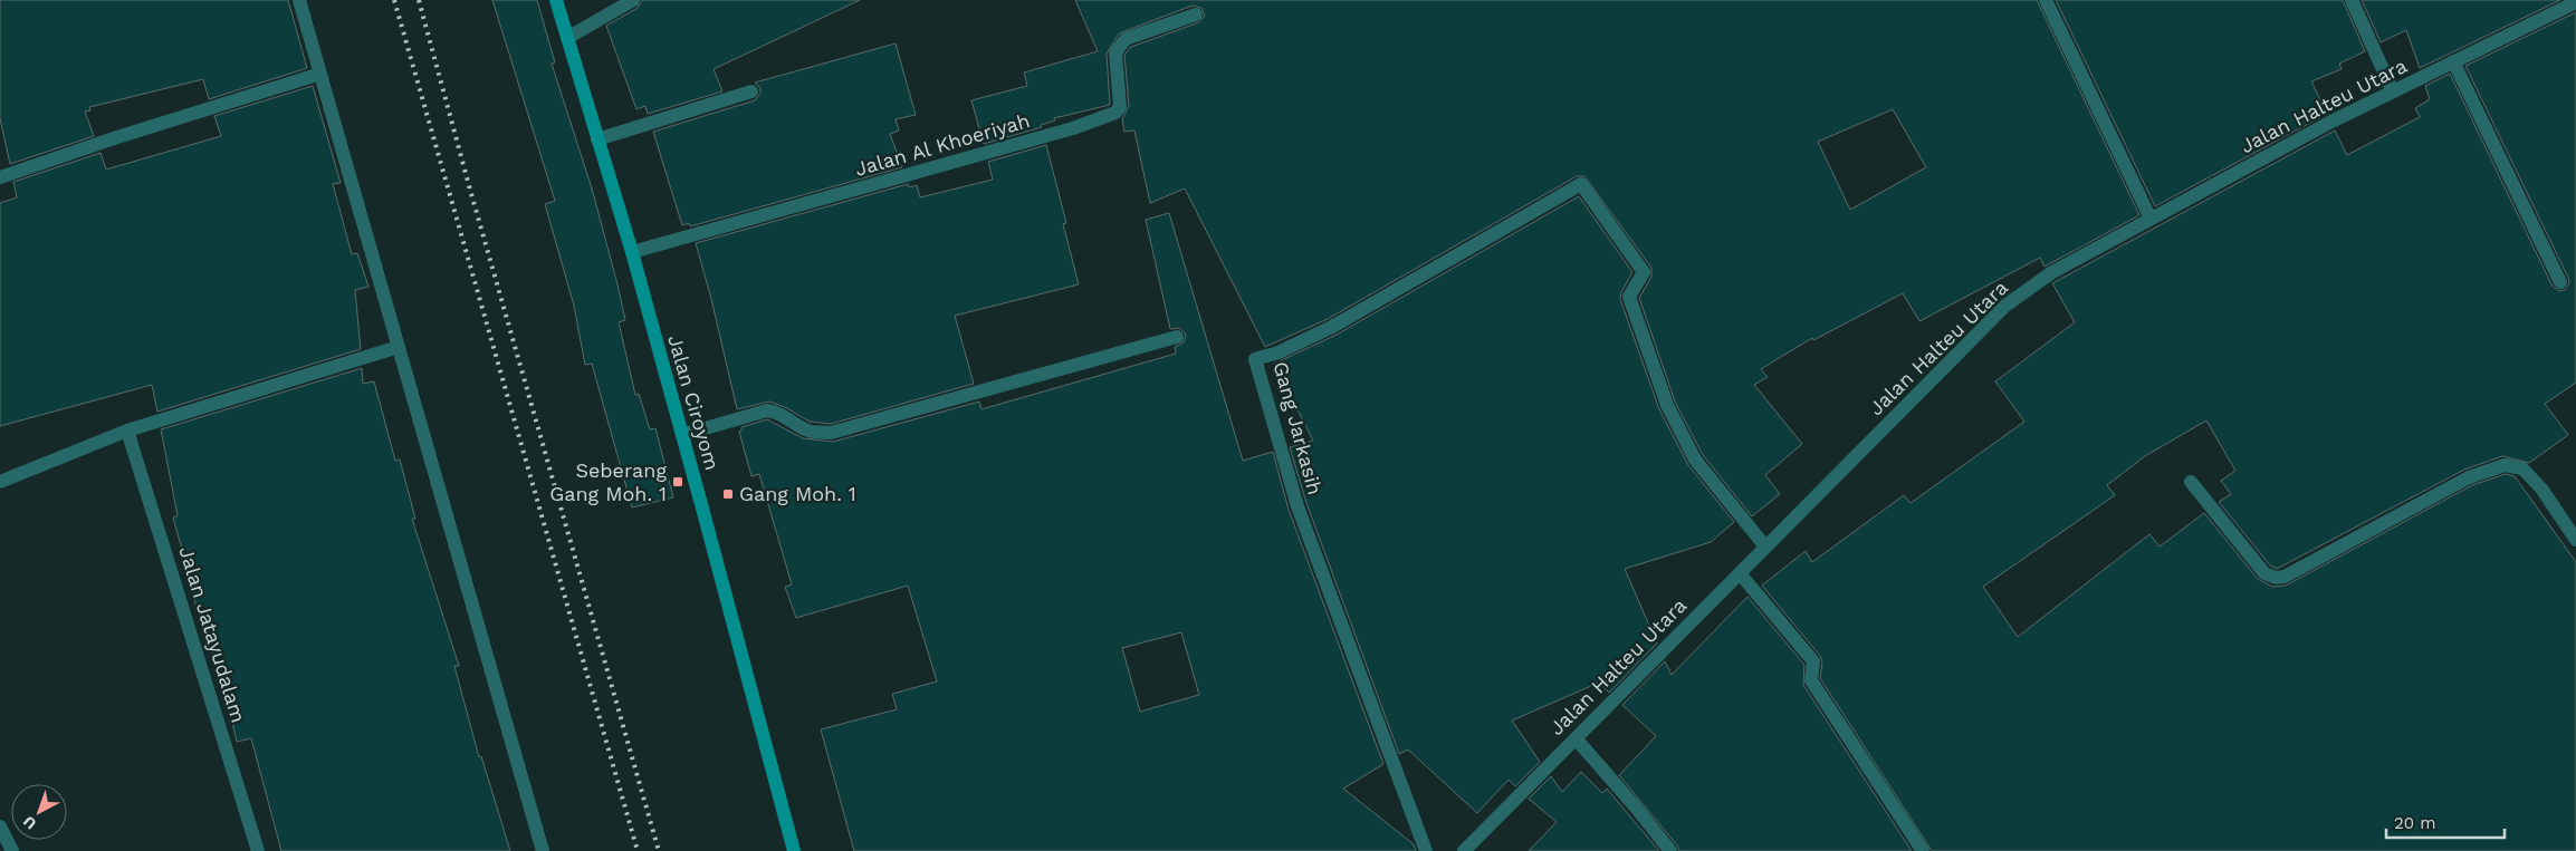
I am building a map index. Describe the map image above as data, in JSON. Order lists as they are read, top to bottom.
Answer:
{
  "streets": {
    "main road": ["Jalan Ciroyom"],
    "street": [
      "Jalan Halteu Utara",
      "Jalan Al Khoeriyah",
      "Gang Jarkasih",
      "Jalan Jatayudalam"
    ]
  },
  "crossings": [
    ["Jalan Halteu Utara", "Gang Jarkasih"],
    ["Jalan Al Khoeriyah", "Jalan Ciroyom"]
  ],
  "places": {
    "transit": ["Seberang Gang Moh. 1", "Gang Moh. 1"]
  },
  "scale_bar": "20 m",
  "north": "bottom left"
}
